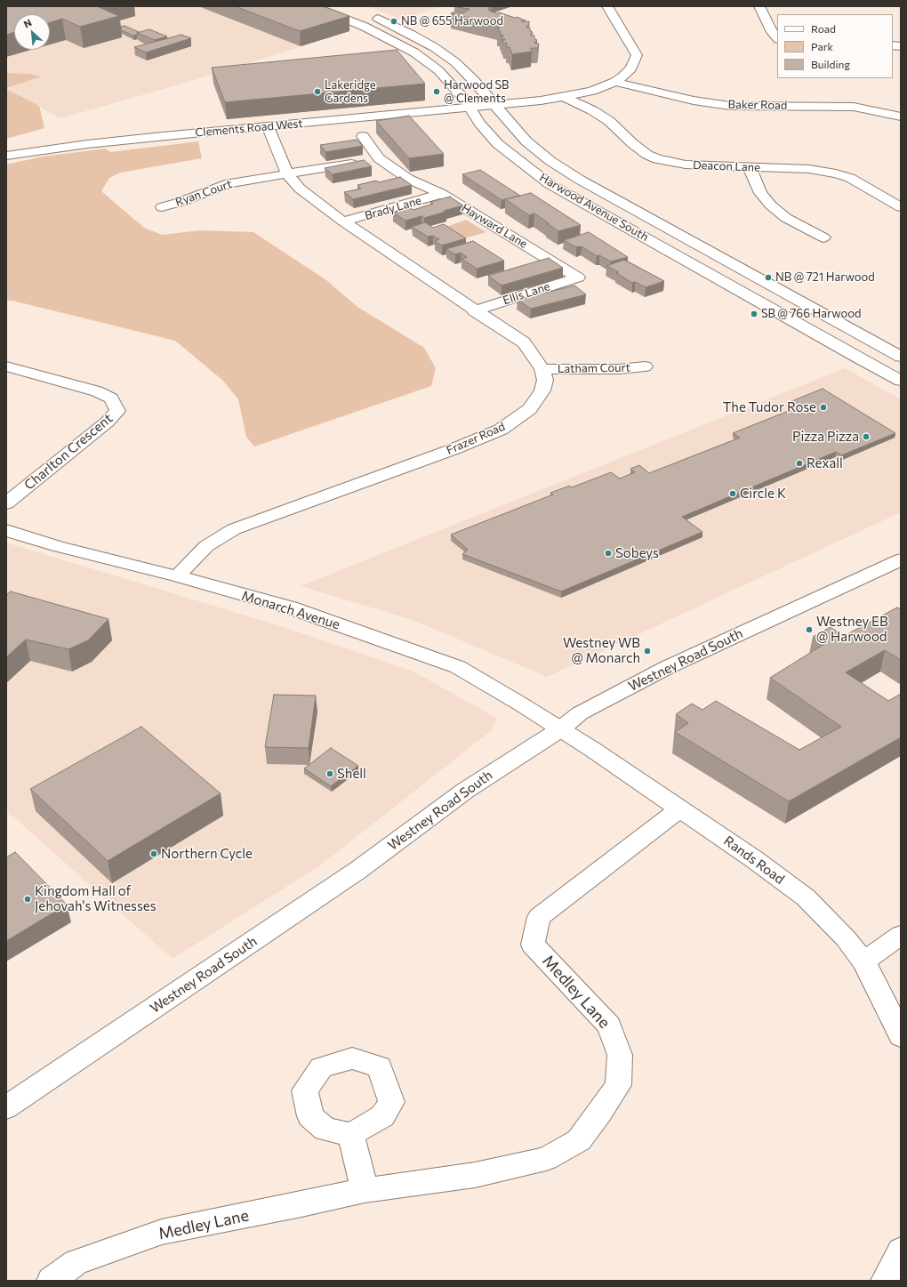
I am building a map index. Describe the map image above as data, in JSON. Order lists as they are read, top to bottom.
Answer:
{
  "streets": {
    "street": [
      "Baker Road",
      "Clements Road West",
      "Deacon Lane",
      "Ryan Court",
      "Harwood Avenue South",
      "Brady Lane",
      "Hayward Lane",
      "Ellis Lane",
      "Latham Court",
      "Frazer Road",
      "Charlton Crescent",
      "Monarch Avenue",
      "Westney Road South",
      "Rands Road",
      "Medley Lane"
    ]
  },
  "crossings": [
    ["Baker Road", "Clements Road West"],
    ["Clements Road West", "Deacon Lane"],
    ["Clements Road West", "Harwood Avenue South"],
    ["Ryan Court", "Hayward Lane"],
    ["Brady Lane", "Hayward Lane"],
    ["Hayward Lane", "Ellis Lane"],
    ["Latham Court", "Frazer Road"],
    ["Frazer Road", "Monarch Avenue"],
    ["Monarch Avenue", "Westney Road South"],
    ["Monarch Avenue", "Rands Road"],
    ["Westney Road South", "Rands Road"],
    ["Rands Road", "Medley Lane"]
  ],
  "places": [
    "NB @ 655 Harwood",
    "Lakeridge Gardens",
    "Harwood SB @ Clements",
    "NB @ 721 Harwood",
    "SB @ 766 Harwood",
    "The Tudor Rose",
    "Pizza Pizza",
    "Rexall",
    "Circle K",
    "Sobeys",
    "Westney EB @ Harwood",
    "Westney WB @ Monarch",
    "Shell",
    "Northern Cycle",
    "Kingdom Hall of Jehovah's Witnesses"
  ],
  "legend": ["Road", "Park", "Building"],
  "north": "top left"
}
